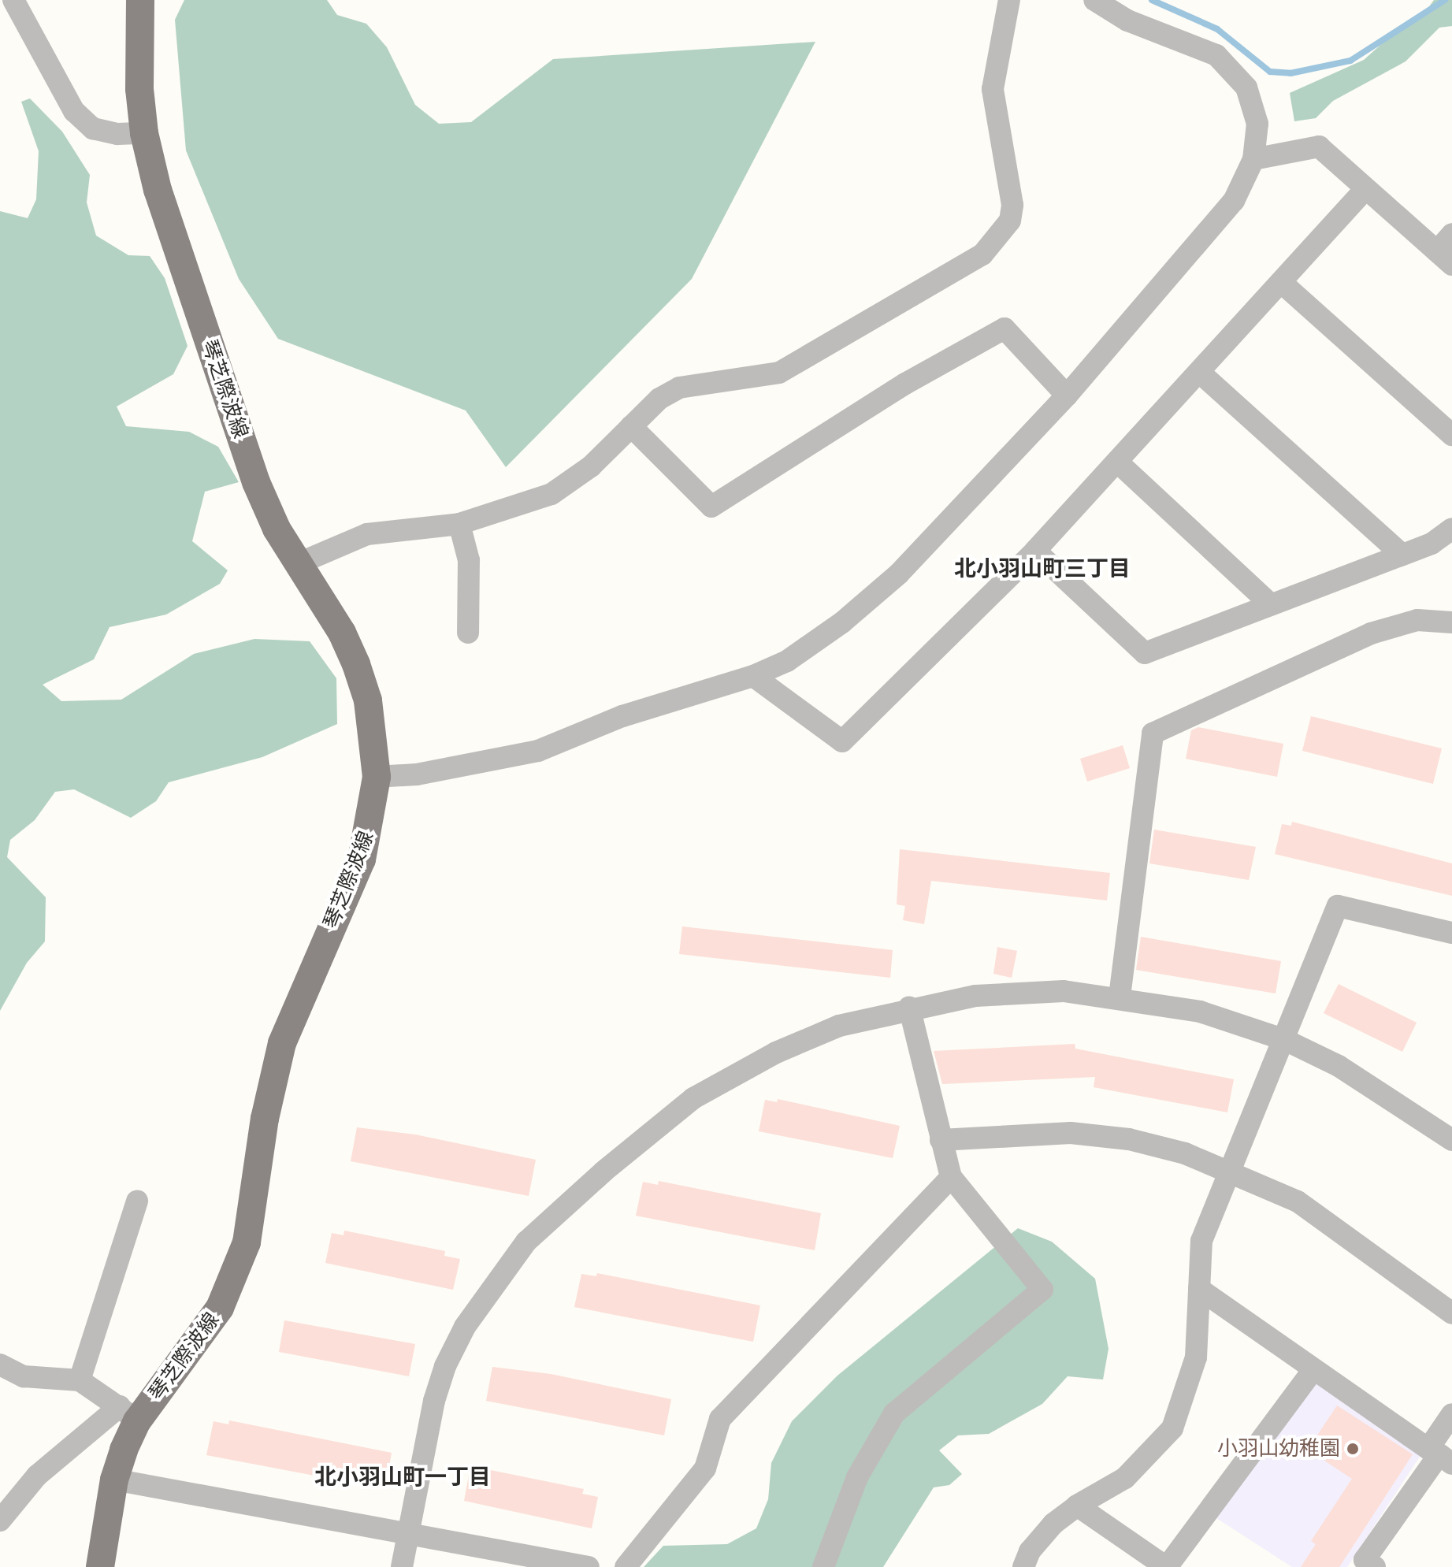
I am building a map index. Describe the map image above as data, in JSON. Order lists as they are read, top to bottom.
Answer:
{
  "streets": {
    "main road": ["琴芝際波線"]
  },
  "districts": ["北小羽山町三丁目", "北小羽山町一丁目"],
  "places": ["小羽山幼稚園"]
}
